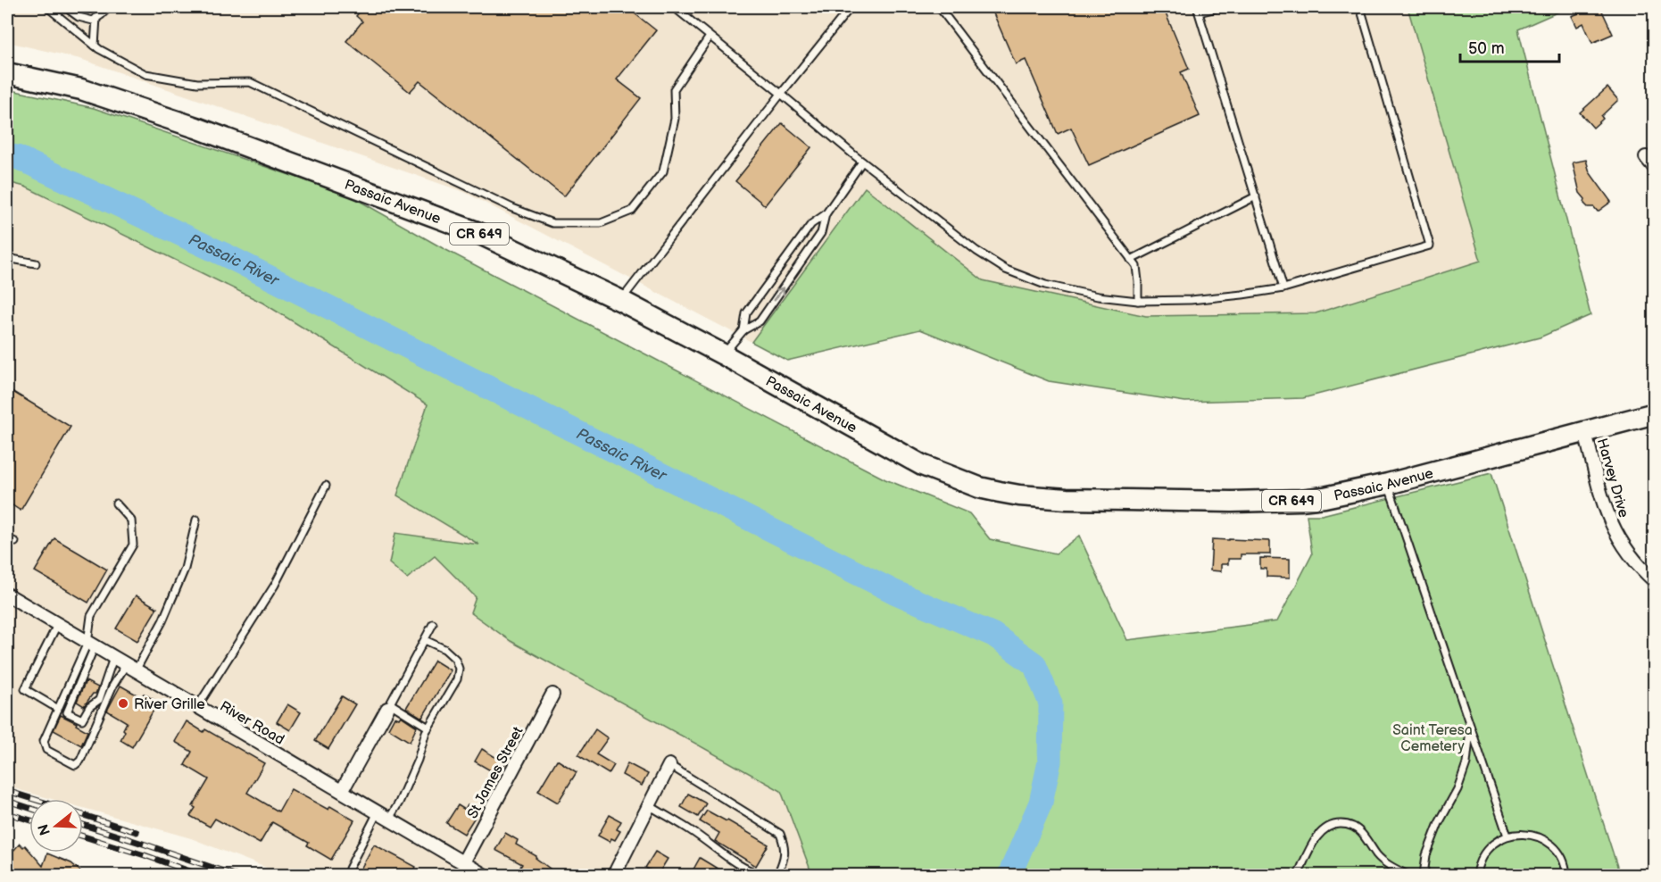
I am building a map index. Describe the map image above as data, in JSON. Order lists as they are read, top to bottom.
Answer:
{
  "streets": {
    "main road": ["Passaic Avenue", "CR 649"],
    "street": ["Harvey Drive", "River Road", "St James Street"]
  },
  "crossings": [
    ["Passaic Avenue", "Harvey Drive"],
    ["River Road", "St James Street"]
  ],
  "water": ["Passaic River"],
  "parks": ["Saint Teresa Cemetery"],
  "places": ["River Grille"],
  "scale_bar": "50 m",
  "north": "left"
}
